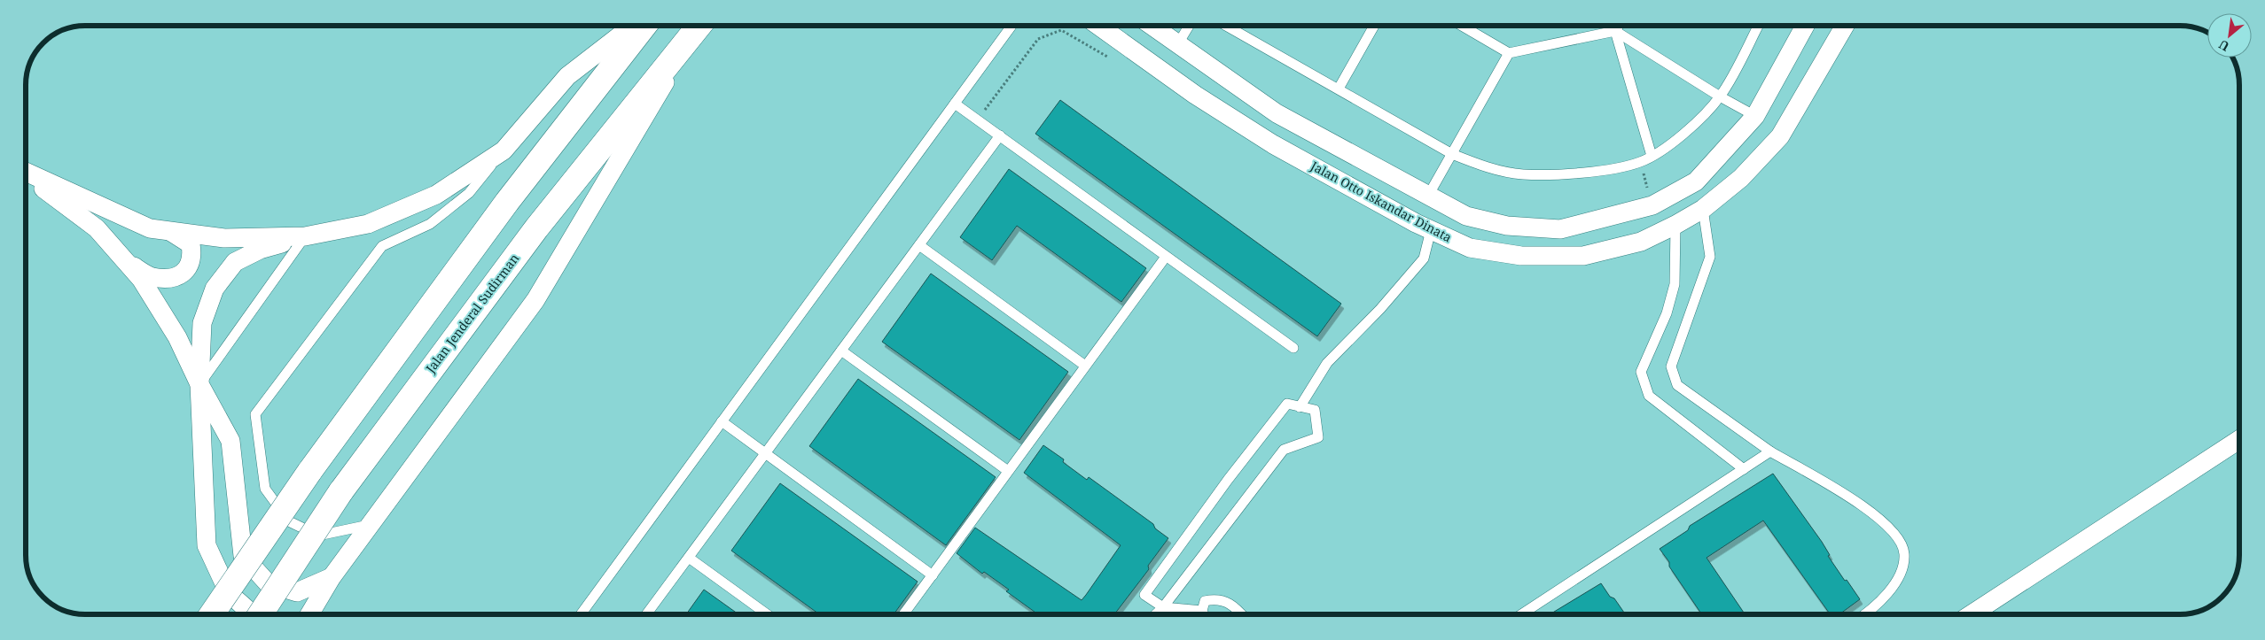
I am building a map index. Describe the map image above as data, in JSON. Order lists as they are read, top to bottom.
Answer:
{
  "streets": {
    "main road": ["Jalan Jenderal Sudirman"],
    "street": ["Jalan Otto Iskandar Dinata"]
  },
  "north": "bottom left"
}
